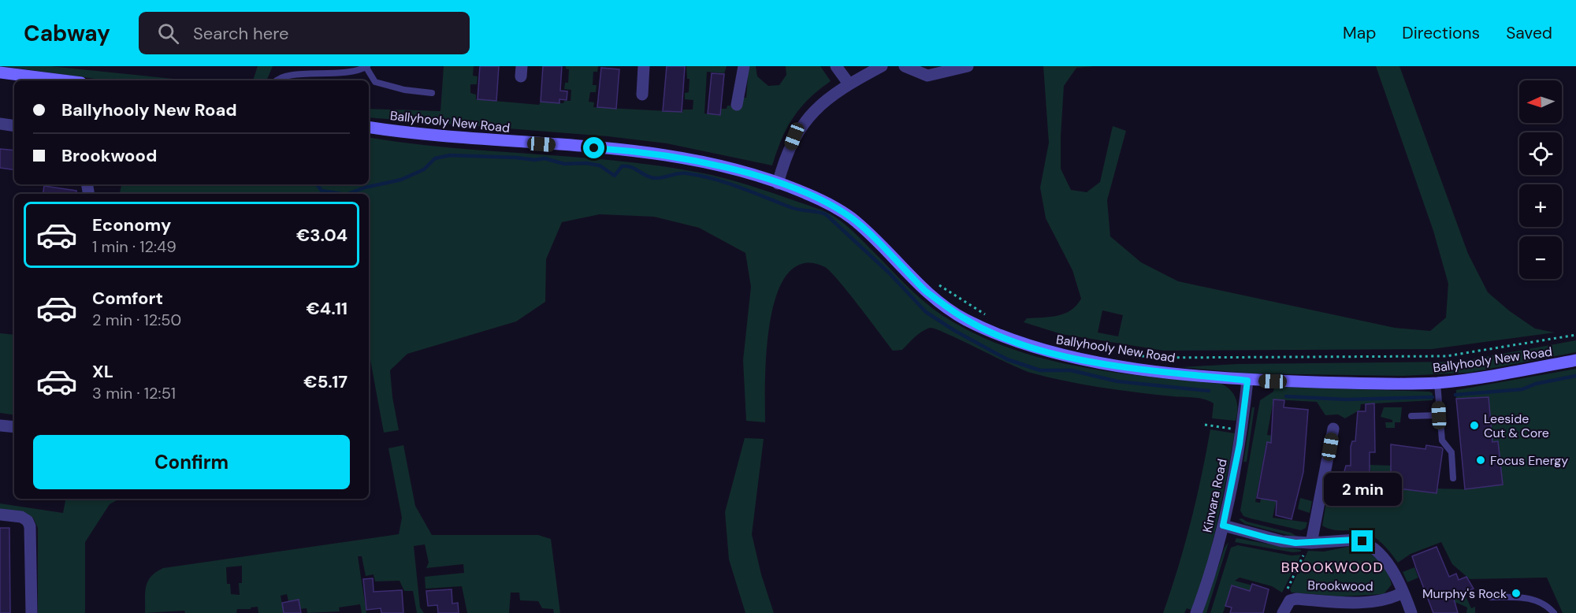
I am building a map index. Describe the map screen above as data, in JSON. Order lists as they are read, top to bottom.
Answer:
{
  "streets": {
    "main road": ["Ballyhooly New Road"],
    "street": ["Kinvara Road", "Brookwood"]
  },
  "crossings": [
    ["Ballyhooly New Road", "Kinvara Road"]
  ],
  "districts": ["BROOKWOOD"],
  "places": ["Leeside Cut & Core", "Focus Energy", "Murphy's Rock"],
  "north": "left",
  "page": {
    "header": "Cabway",
    "search": "Search here",
    "nav": ["Map", "Directions", "Saved"],
    "map_buttons": ["+", "−"],
    "banner": ["Ballyhooly New Road", "Brookwood"],
    "list": [
      {
        "name": "Economy",
        "note": "1 min · 12:49",
        "value": "€3.04"
      },
      {
        "name": "Comfort",
        "note": "2 min · 12:50",
        "value": "€4.11"
      },
      {
        "name": "XL",
        "note": "3 min · 12:51",
        "value": "€5.17"
      }
    ],
    "buttons": "Confirm",
    "bubble": "2 min"
  }
}
